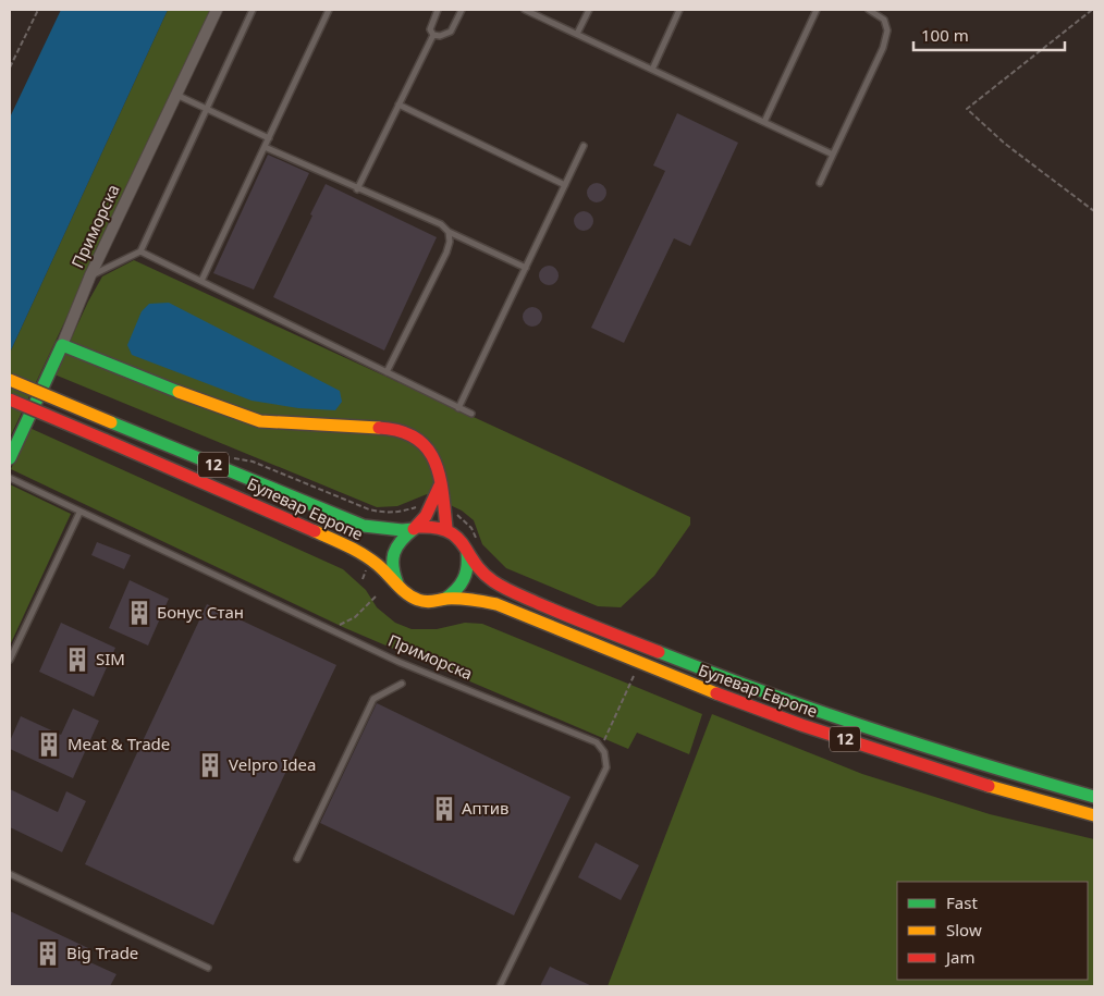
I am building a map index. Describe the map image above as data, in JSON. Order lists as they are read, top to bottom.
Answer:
{
  "streets": {
    "main road": ["Приморска", "12", "Булевар Европе"]
  },
  "places": {
    "building": [
      "Бонус Стан",
      "SIM",
      "Meat & Trade",
      "Velpro Idea",
      "Аптив",
      "Big Trade"
    ]
  },
  "legend": ["Fast", "Slow", "Jam"],
  "scale_bar": "100 m"
}
